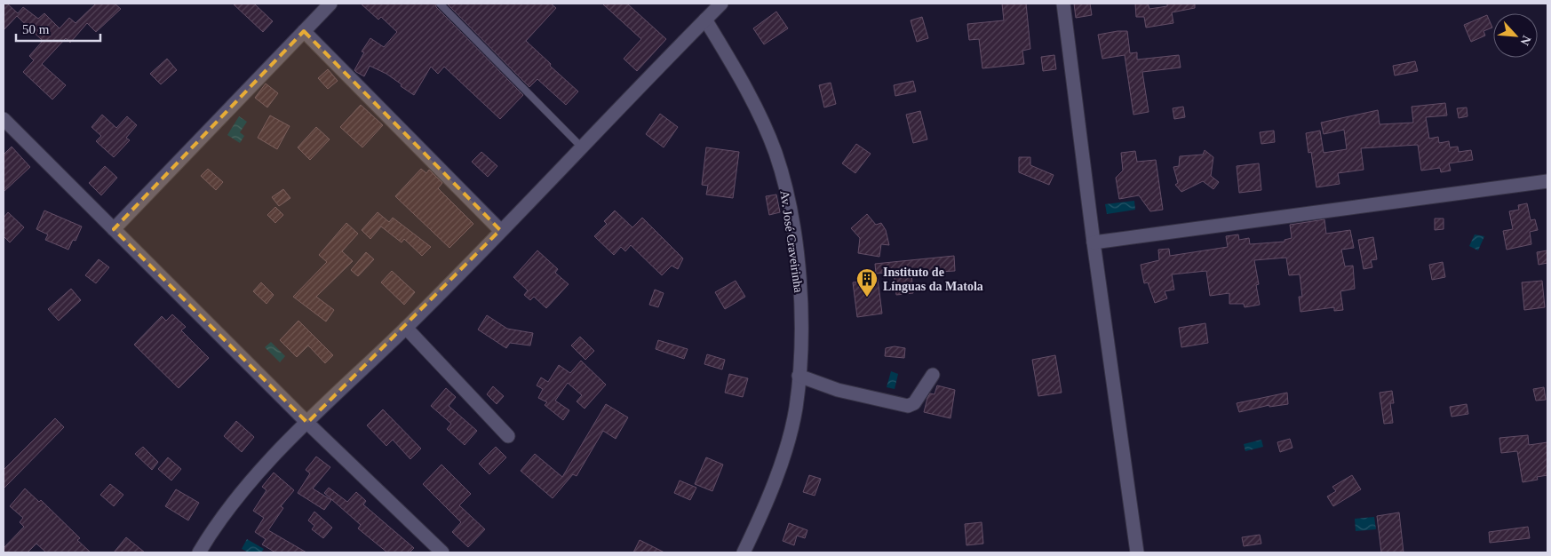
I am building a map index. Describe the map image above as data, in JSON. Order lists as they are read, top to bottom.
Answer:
{
  "streets": {
    "street": ["Av. José Craveirinha"]
  },
  "places": {
    "building": ["Instituto de Línguas da Matola"]
  },
  "scale_bar": "50 m",
  "north": "bottom right"
}
